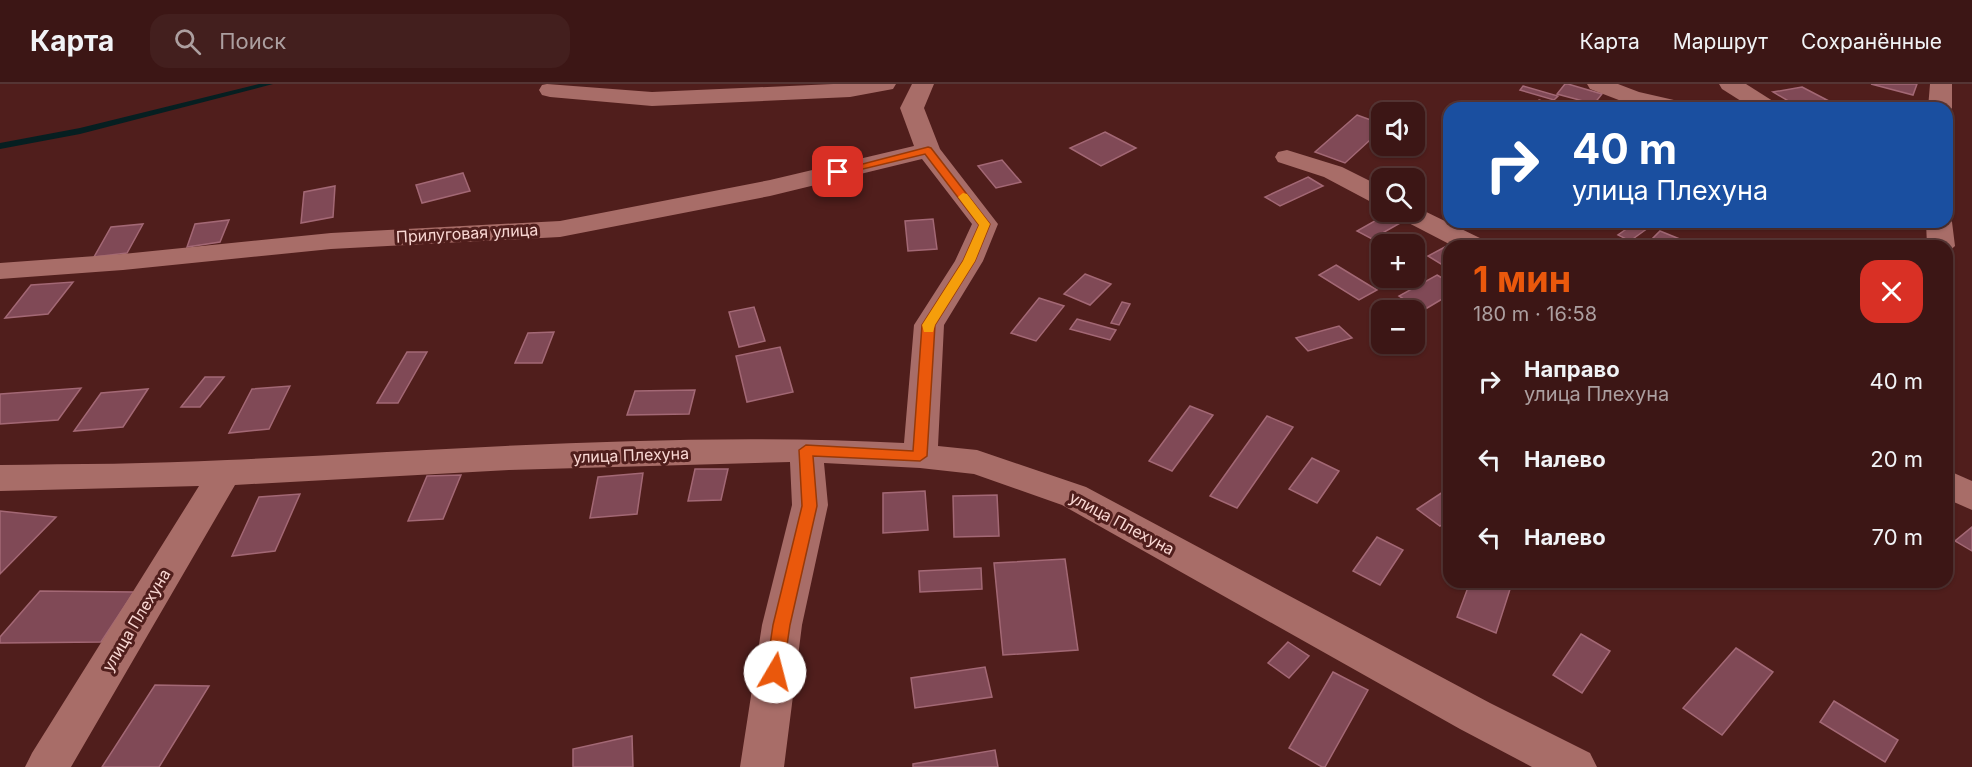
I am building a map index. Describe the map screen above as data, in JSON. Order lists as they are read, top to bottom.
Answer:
{
  "streets": {
    "street": ["Прилуговая улица", "улица Плехуна"]
  },
  "page": {
    "header": "Карта",
    "search": "Поиск",
    "nav": ["Карта", "Маршрут", "Сохранённые"],
    "map_buttons": ["+", "−"],
    "turn": ["40 m", "улица Плехуна"],
    "heading": ["1 мин", "180 m · 16:58"],
    "list": [
      {
        "name": "Направо",
        "note": "улица Плехуна",
        "value": "40 m"
      },
      {
        "name": "Налево",
        "value": "20 m"
      },
      {
        "name": "Налево",
        "value": "70 m"
      }
    ]
  }
}
